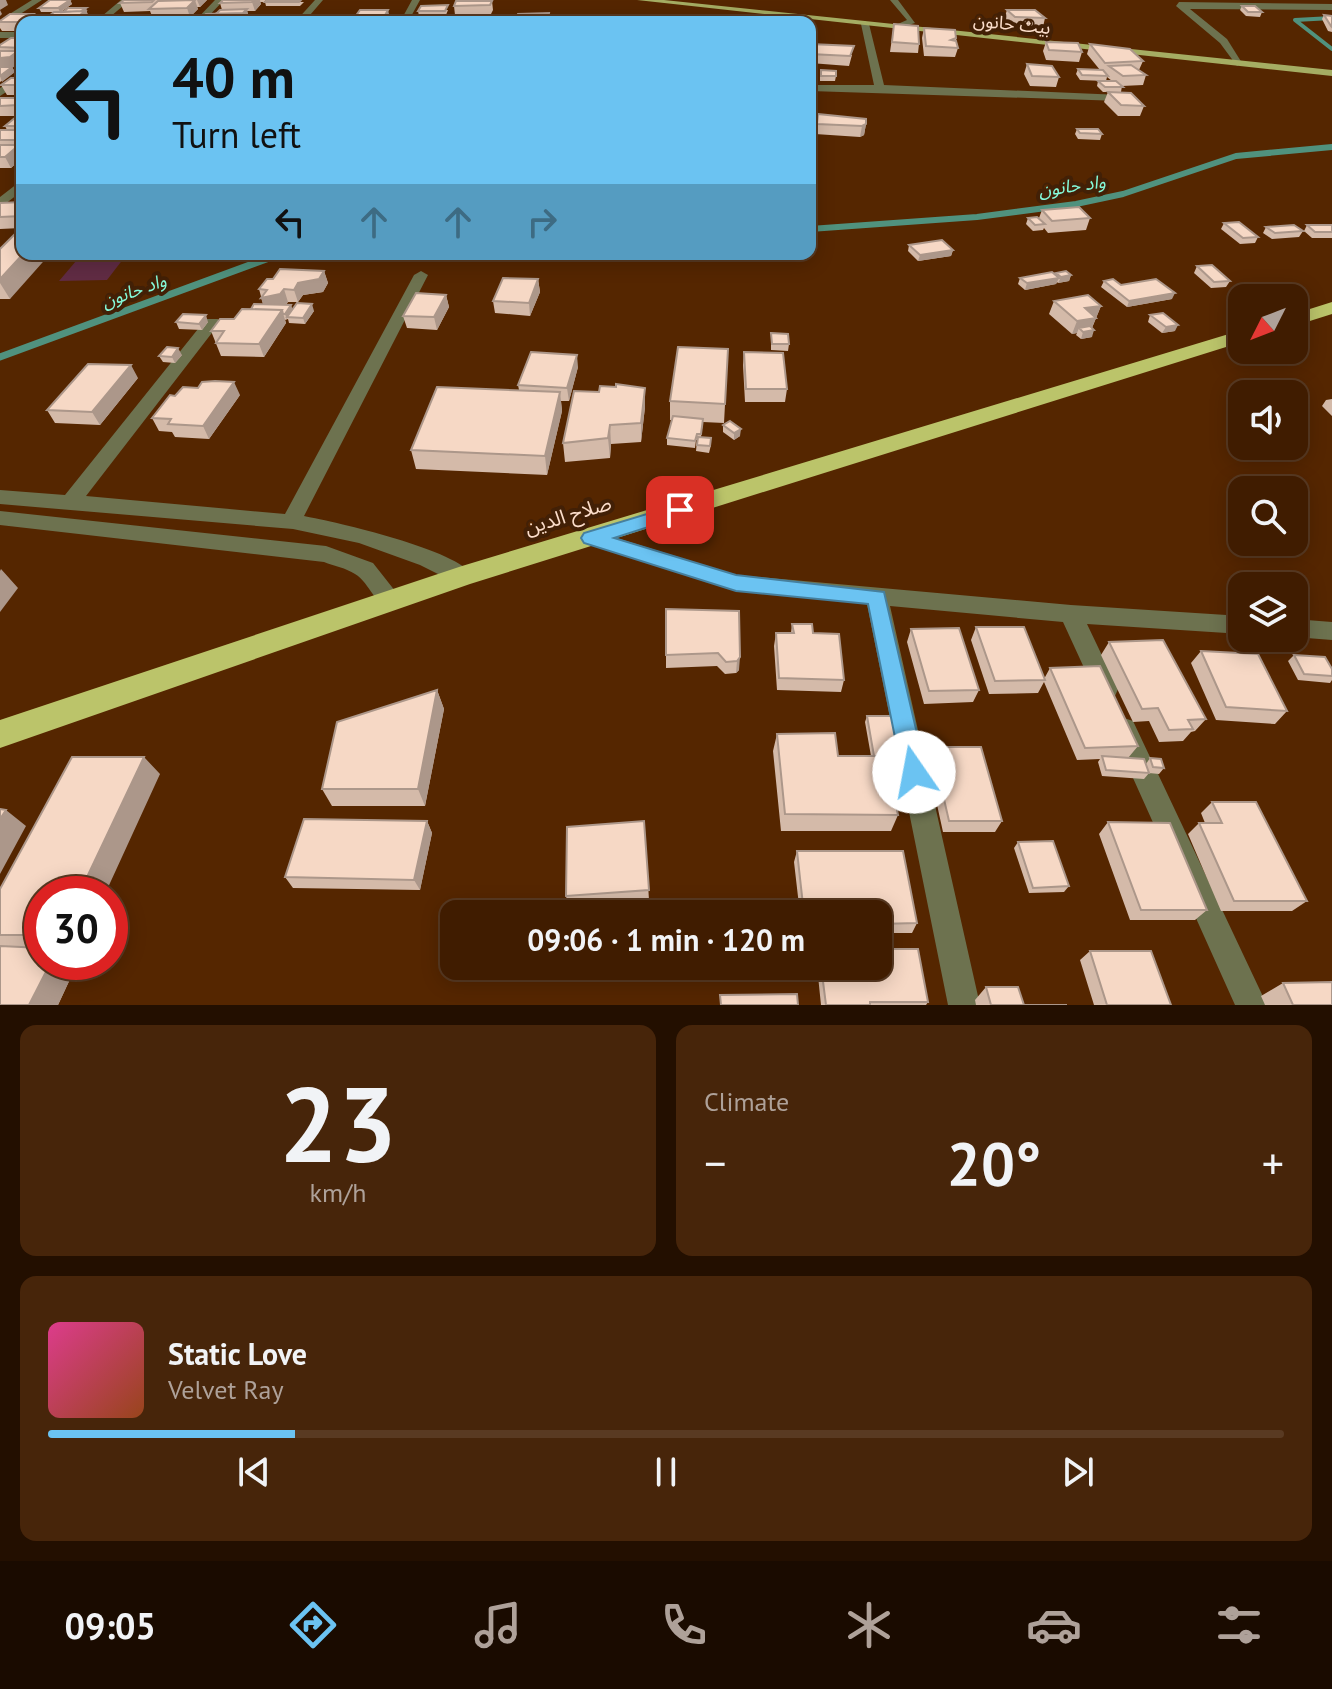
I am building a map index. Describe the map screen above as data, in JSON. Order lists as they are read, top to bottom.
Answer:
{
  "streets": {
    "highway": ["صلاح الدين"],
    "main road": ["بيت حانون"]
  },
  "water": ["واد حانون"],
  "north": "bottom left",
  "page": {
    "turn": ["40 m", "Turn left"],
    "limit": "30",
    "trip": "09:06 · 1 min · 120 m",
    "tile": [
      ["23", "km/h"],
      "Climate"
    ],
    "heat": ["−", "20°", "+"],
    "song": ["Static Love", "Velvet Ray"],
    "tabs": "09:05"
  }
}
